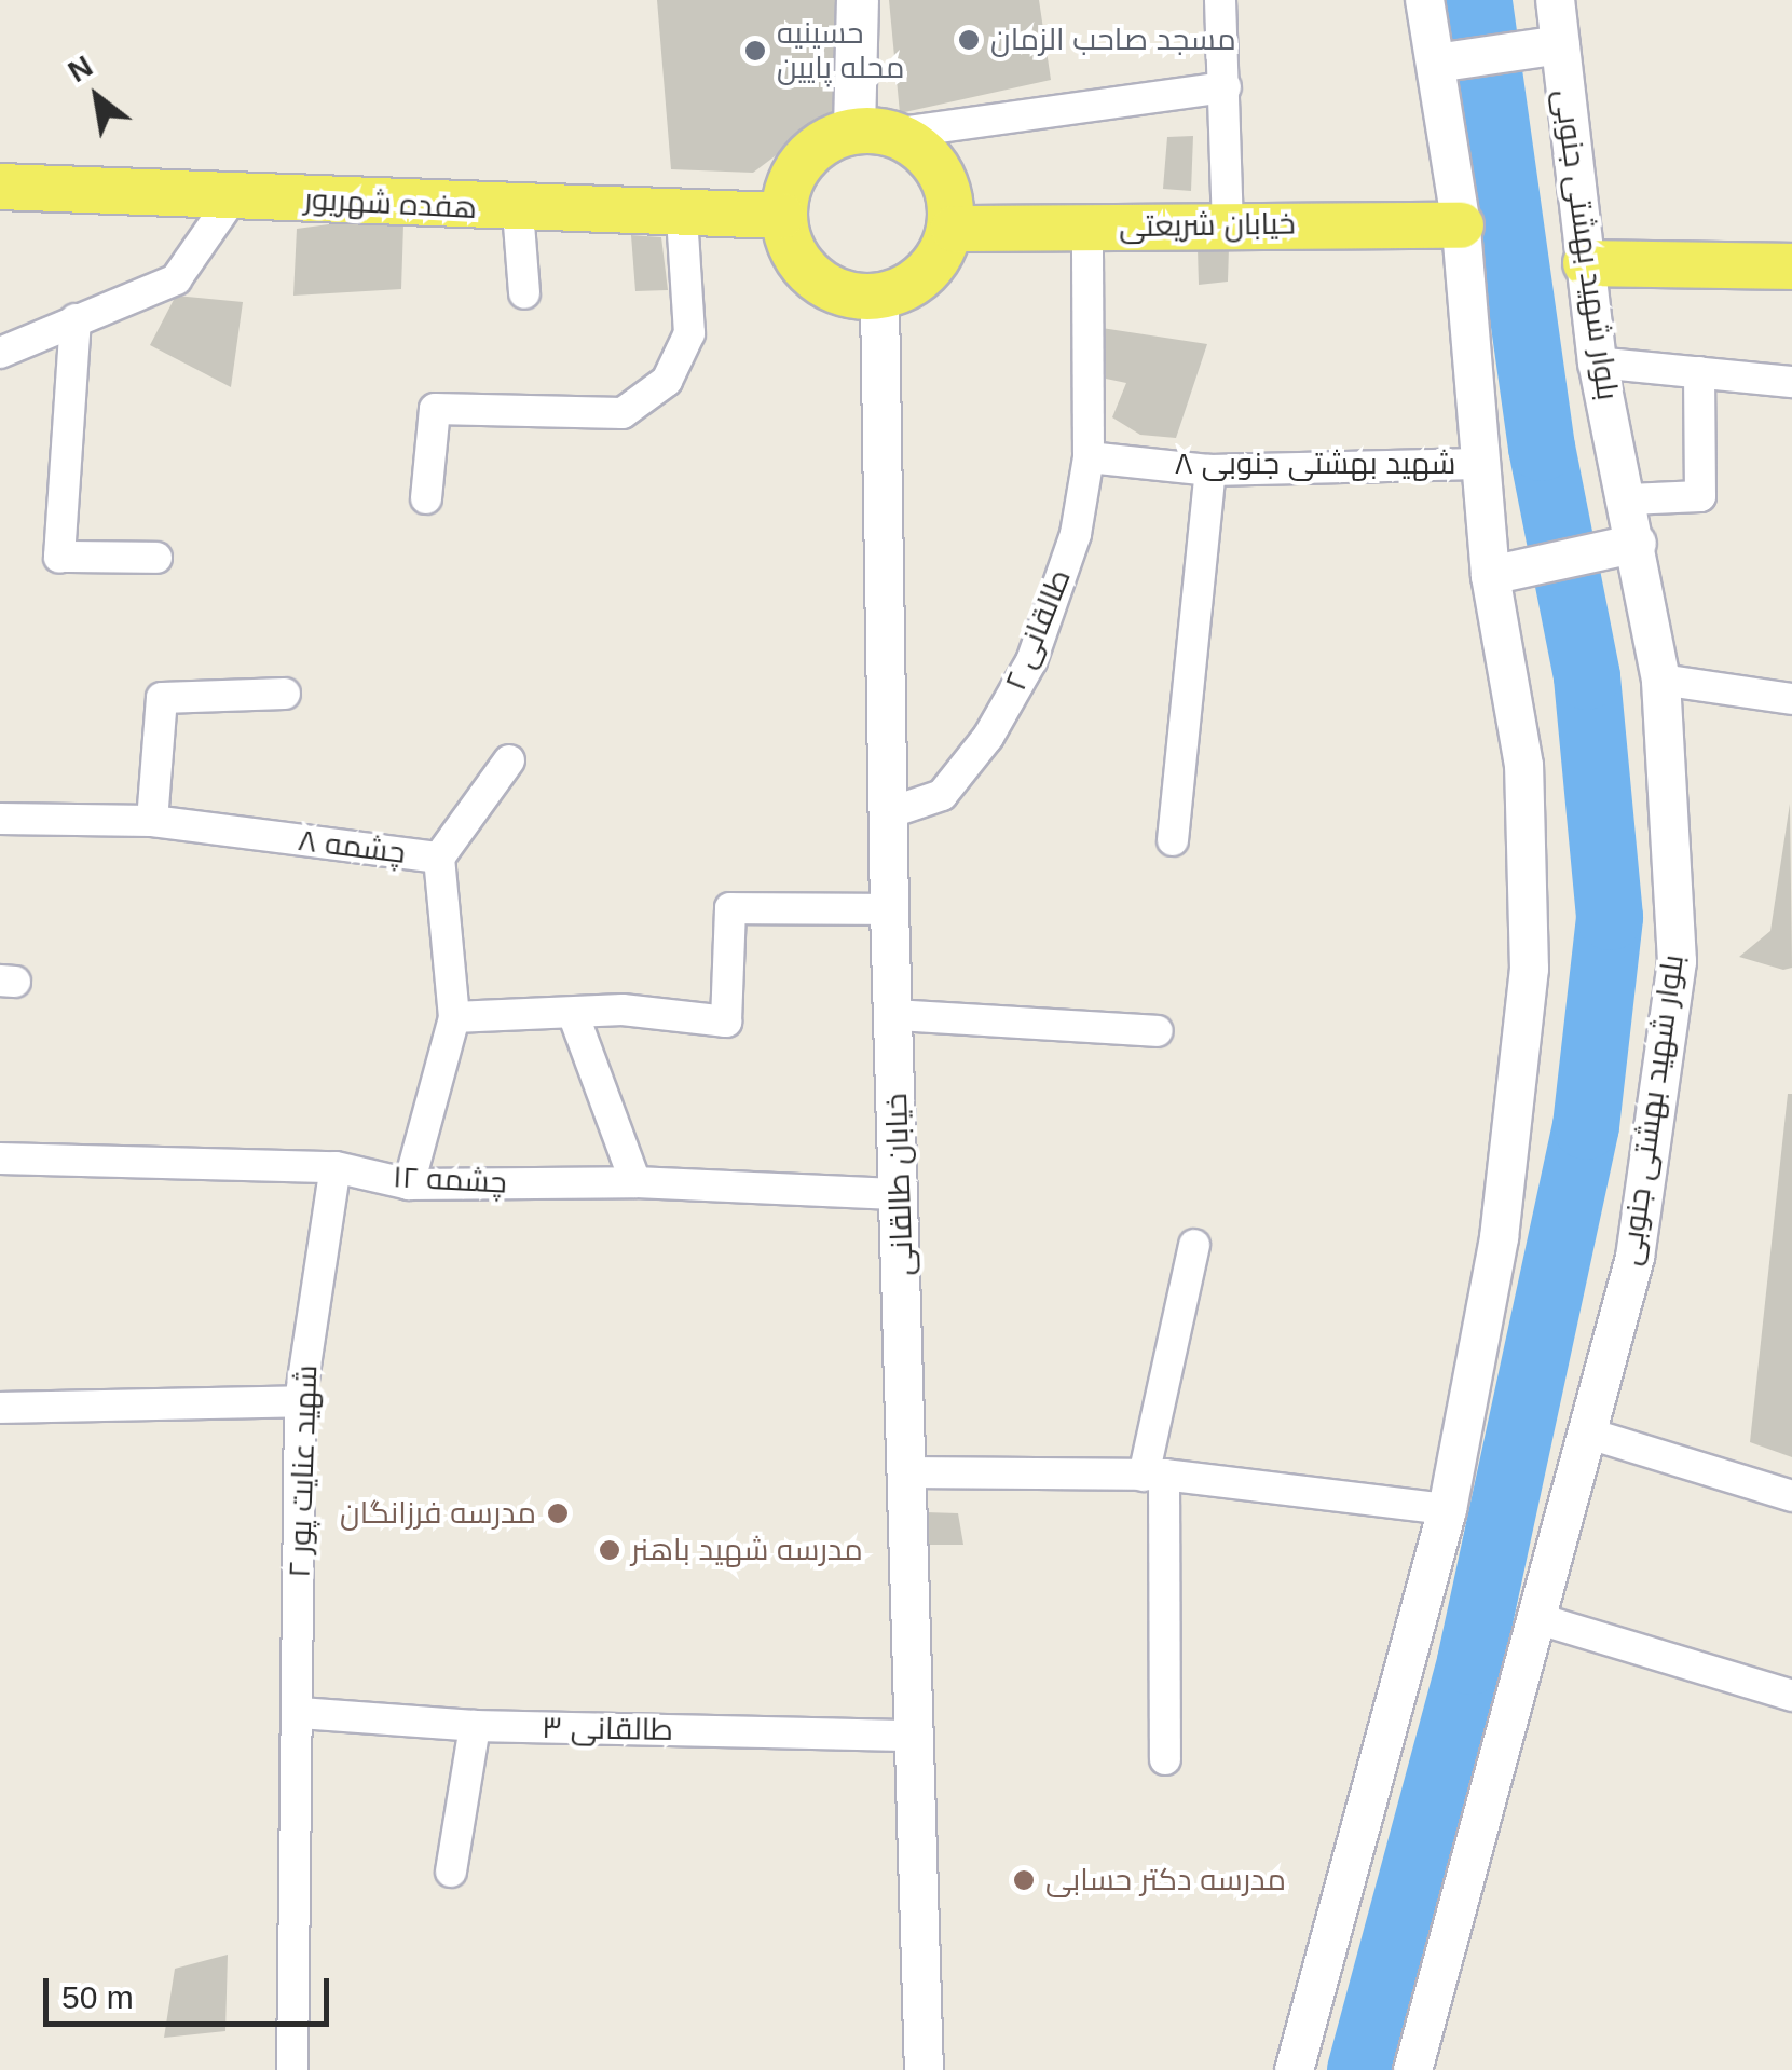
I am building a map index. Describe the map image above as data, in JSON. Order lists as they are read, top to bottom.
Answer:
{
  "streets": {
    "main road": ["هفده شهریور", "خیابان شریعتی"],
    "street": [
      "بلوار شهید بهشتی جنوبی",
      "شهید بهشتی جنوبی ۸",
      "طالقانی ۲",
      "چشمه ۸",
      "چشمه ۱۲",
      "خیابان طالقانی",
      "شهید عنایت پور ۲",
      "طالقانی ۳"
    ]
  },
  "crossings": [
    ["هفده شهریور", "خیابان شریعتی"],
    ["هفده شهریور", "خیابان طالقانی"],
    ["خیابان شریعتی", "طالقانی ۲"],
    ["خیابان شریعتی", "خیابان طالقانی"],
    ["شهید بهشتی جنوبی ۸", "طالقانی ۲"],
    ["طالقانی ۲", "خیابان طالقانی"],
    ["چشمه ۱۲", "خیابان طالقانی"],
    ["چشمه ۱۲", "شهید عنایت پور ۲"],
    ["خیابان طالقانی", "طالقانی ۳"],
    ["شهید عنایت پور ۲", "طالقانی ۳"]
  ],
  "places": [
    "مسجد صاحب الزمان",
    "حسینیه محله پایین",
    "مدرسه فرزانگان",
    "مدرسه شهید باهنر",
    "مدرسه دکتر حسابی"
  ],
  "scale_bar": "50 m",
  "north": "top left"
}
